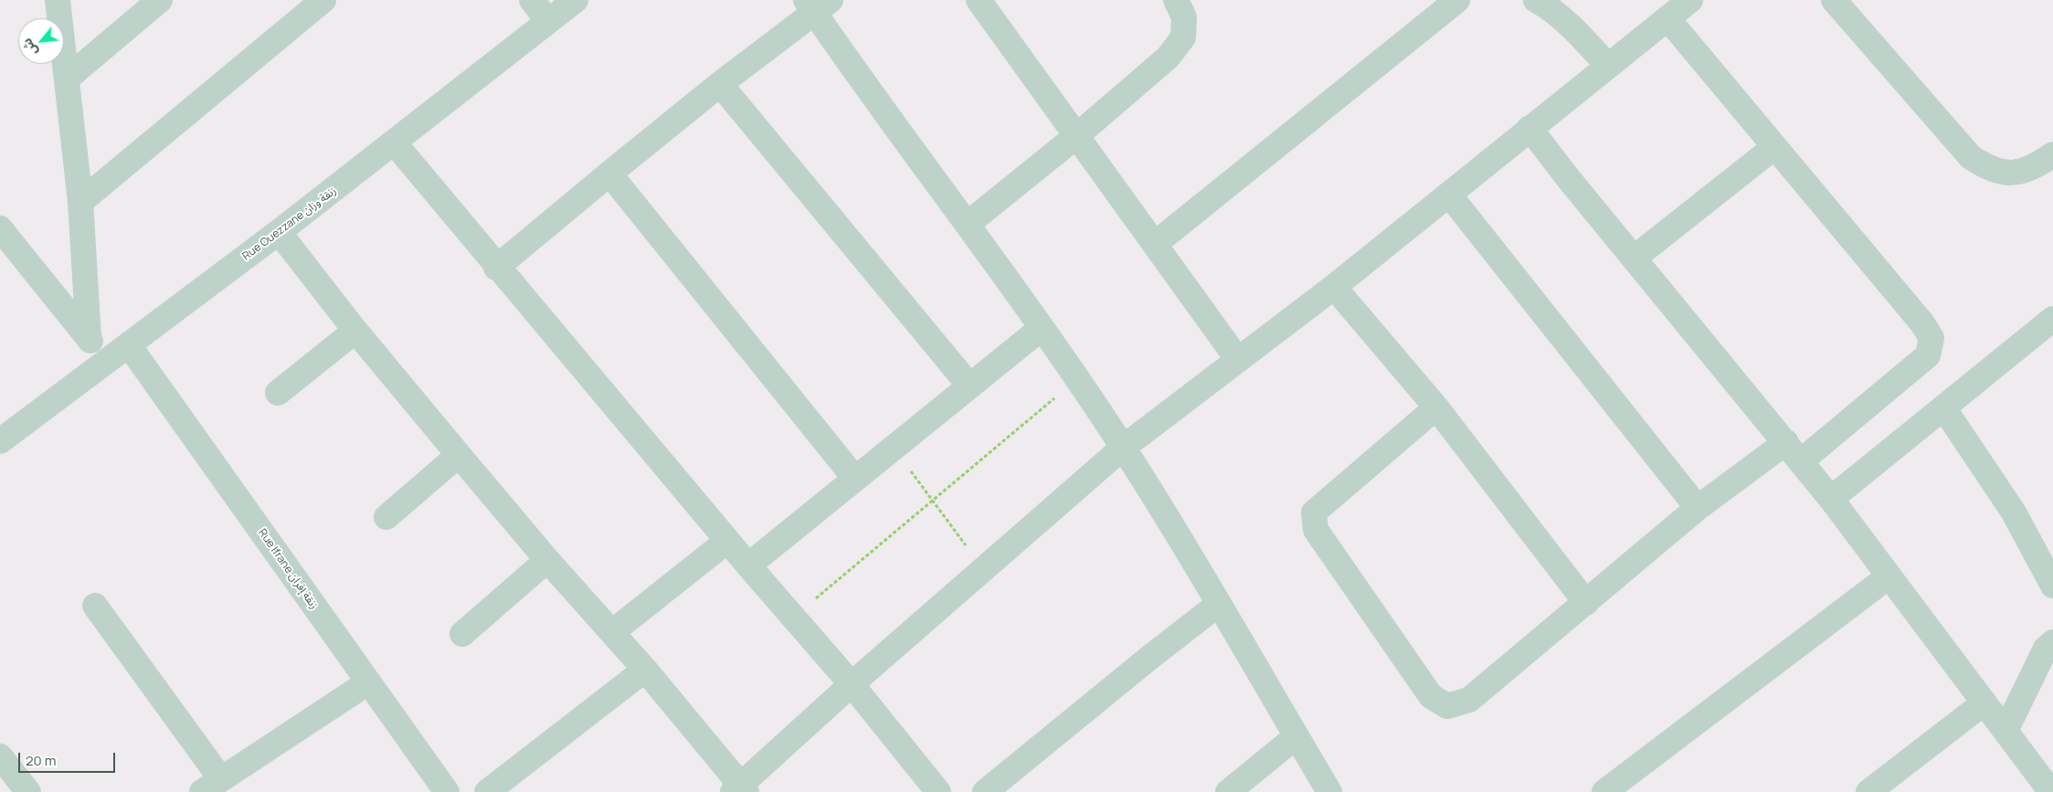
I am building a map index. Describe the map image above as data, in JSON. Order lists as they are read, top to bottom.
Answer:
{
  "streets": {
    "street": ["Rue Ouezzane زنقة وزان", "Rue Ifrane زنقة إفران"]
  },
  "crossings": [
    ["Rue Ouezzane زنقة وزان", "Rue Ifrane زنقة إفران"]
  ],
  "scale_bar": "20 m",
  "north": "bottom left"
}
